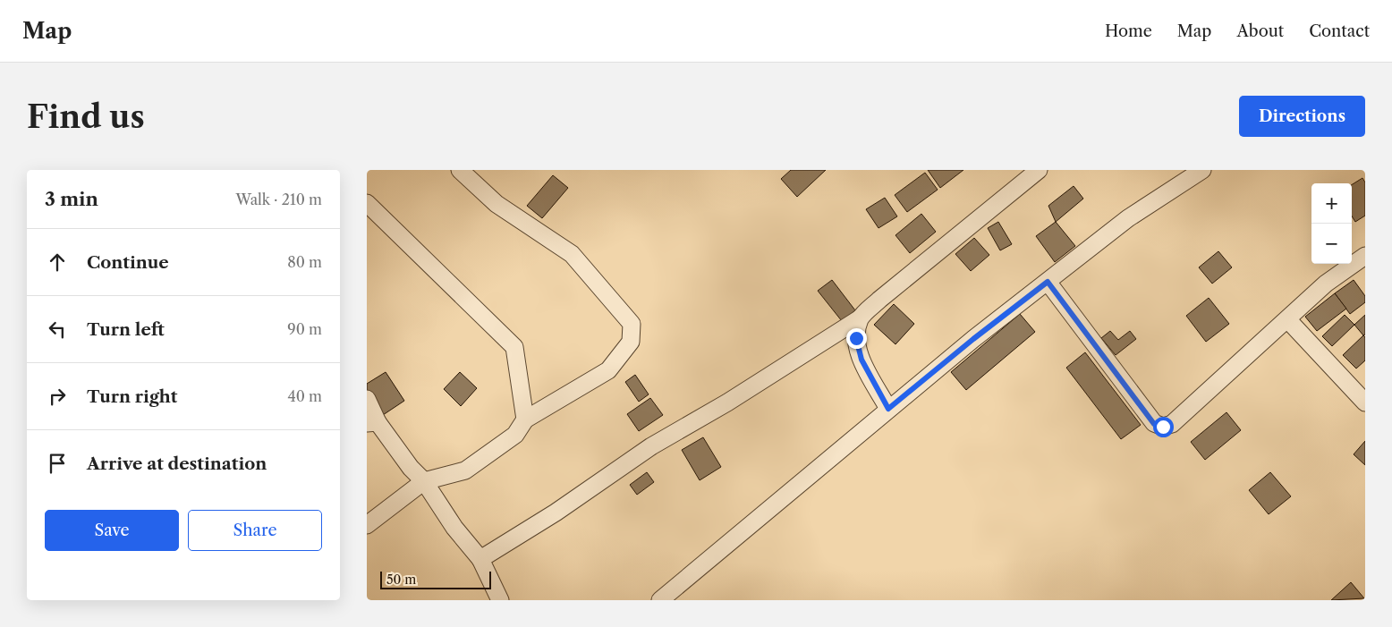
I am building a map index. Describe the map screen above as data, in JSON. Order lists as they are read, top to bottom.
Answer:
{
  "scale_bar": "50 m",
  "page": {
    "header": "Map",
    "nav": [
      "Home",
      "Map",
      "About",
      "Contact"
    ],
    "buttons": [
      "Directions",
      ["Save", "Share"]
    ],
    "title": "Find us",
    "heading": ["3 min", "Walk · 210 m"],
    "map_buttons": ["+", "−"],
    "list": [
      ["Continue", "80 m"],
      ["Turn left", "90 m"],
      ["Turn right", "40 m"],
      "Arrive at destination"
    ],
    "scale": "50 m"
  }
}
